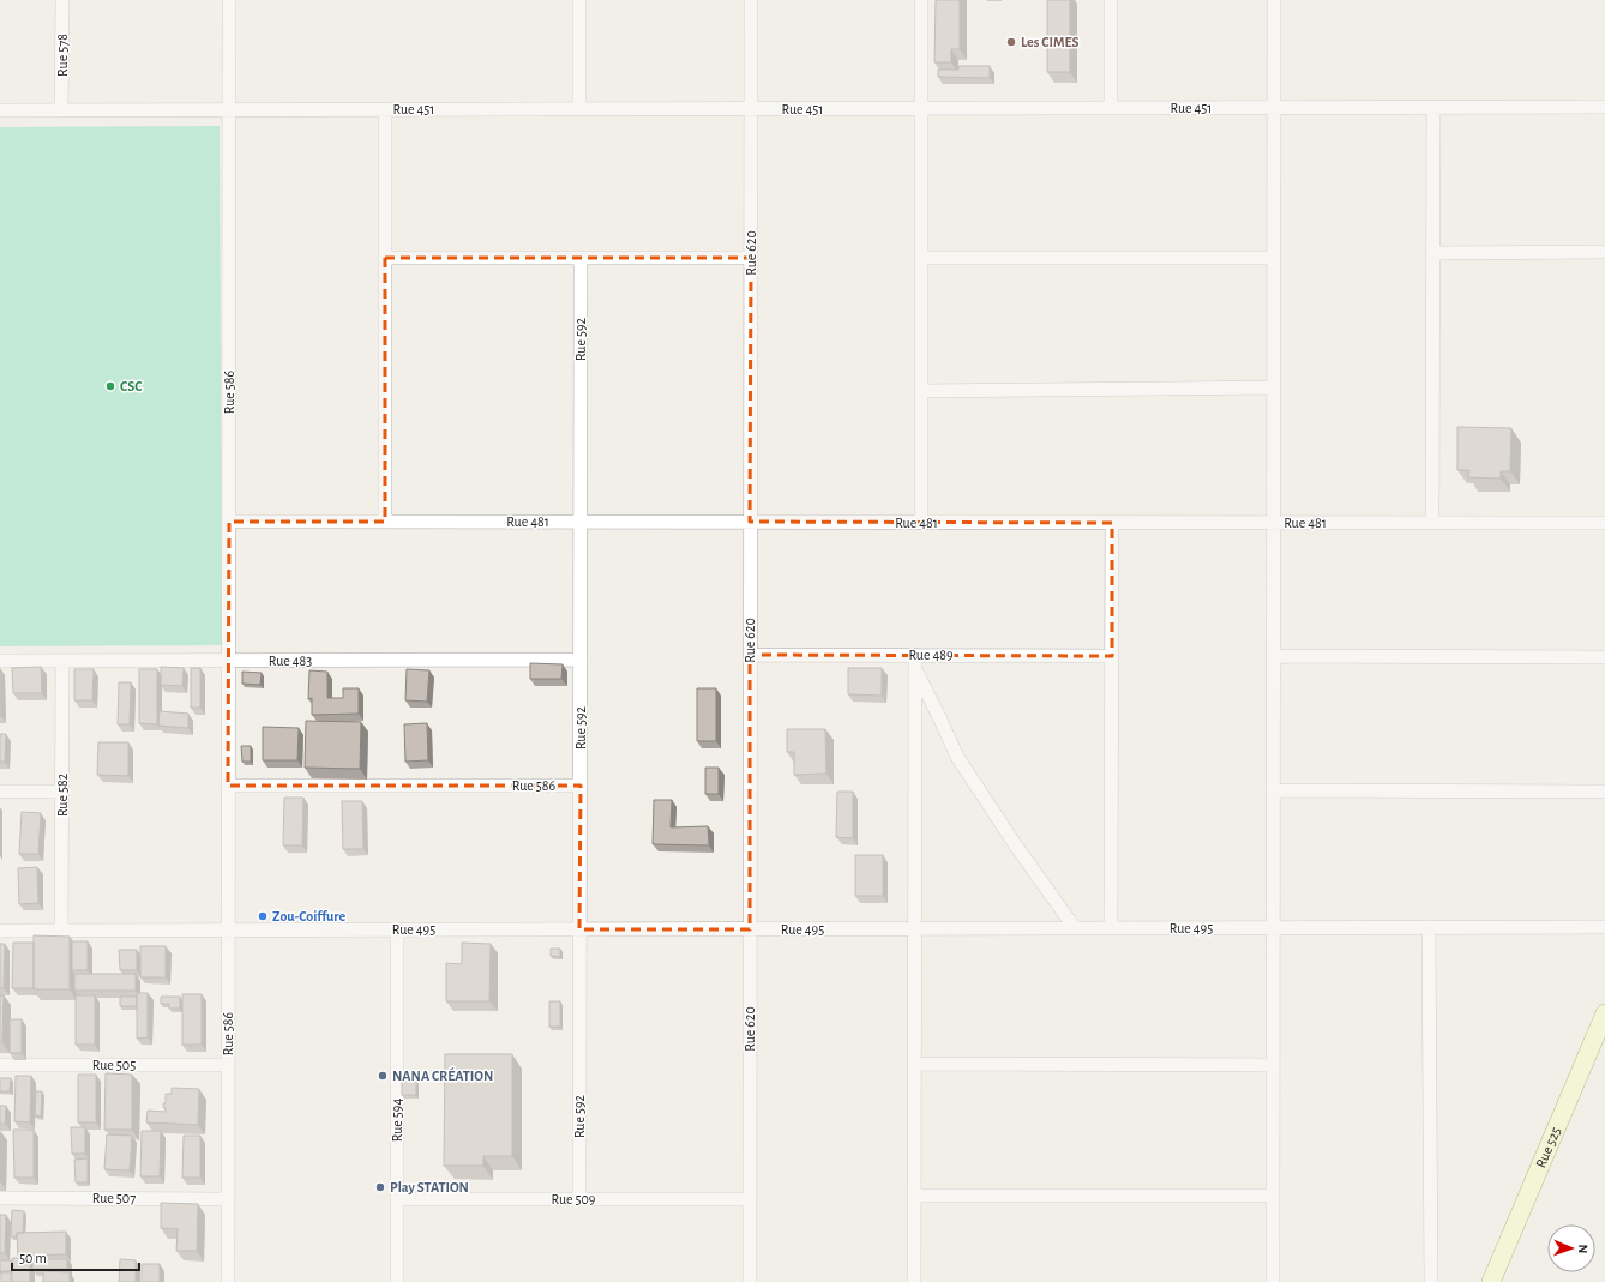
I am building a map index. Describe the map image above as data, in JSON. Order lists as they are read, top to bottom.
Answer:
{
  "streets": {
    "main road": ["Rue 525"],
    "street": [
      "Rue 578",
      "Rue 451",
      "Rue 620",
      "Rue 592",
      "Rue 586",
      "Rue 481",
      "Rue 489",
      "Rue 483",
      "Rue 582",
      "Rue 495",
      "Rue 505",
      "Rue 594",
      "Rue 507",
      "Rue 509"
    ]
  },
  "crossings": [
    ["Rue 578", "Rue 451"],
    ["Rue 451", "Rue 620"],
    ["Rue 451", "Rue 586"],
    ["Rue 620", "Rue 481"],
    ["Rue 620", "Rue 489"],
    ["Rue 620", "Rue 495"],
    ["Rue 620", "Rue 509"],
    ["Rue 592", "Rue 586"],
    ["Rue 592", "Rue 481"],
    ["Rue 592", "Rue 483"],
    ["Rue 592", "Rue 495"],
    ["Rue 592", "Rue 509"],
    ["Rue 586", "Rue 481"],
    ["Rue 586", "Rue 483"],
    ["Rue 586", "Rue 495"],
    ["Rue 586", "Rue 505"],
    ["Rue 586", "Rue 507"],
    ["Rue 483", "Rue 582"],
    ["Rue 582", "Rue 495"],
    ["Rue 495", "Rue 594"],
    ["Rue 594", "Rue 509"]
  ],
  "places": [
    "Les CIMES",
    "CSC",
    "Zou-Coiffure",
    "NANA CRÉATION",
    "Play STATION"
  ],
  "scale_bar": "50 m",
  "north": "right"
}
